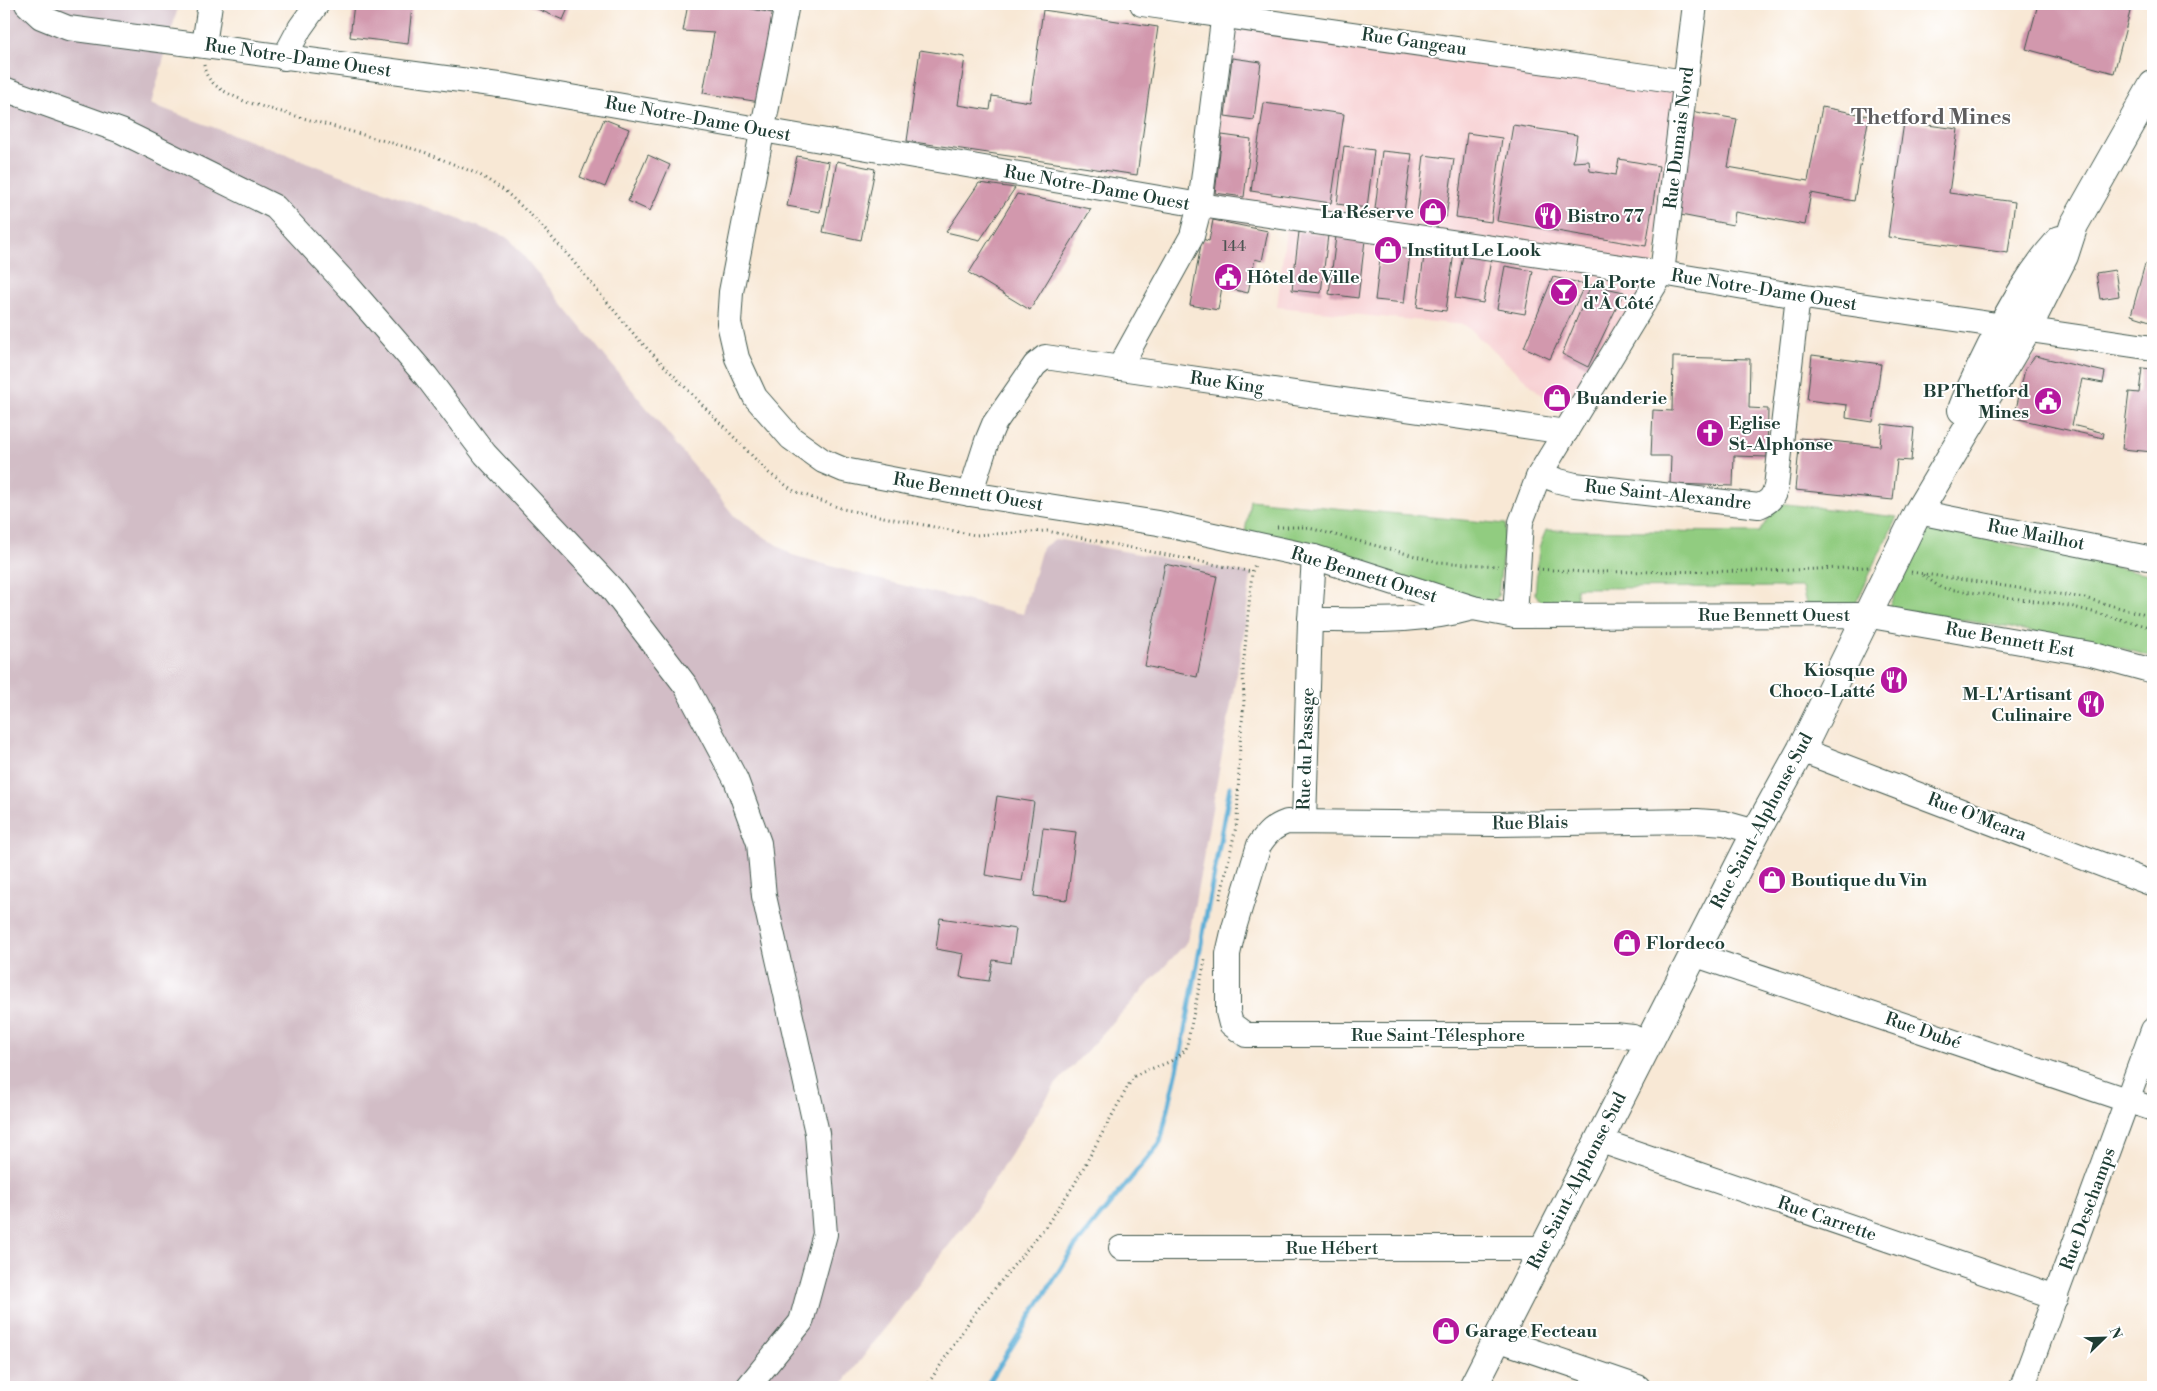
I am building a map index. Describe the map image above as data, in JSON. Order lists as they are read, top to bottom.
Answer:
{
  "streets": {
    "main road": ["Rue Saint-Alphonse Sud"],
    "street": [
      "Rue Gangeau",
      "Rue Notre-Dame Ouest",
      "Rue Dumais Nord",
      "Rue King",
      "Rue Bennett Ouest",
      "Rue Saint-Alexandre",
      "Rue Mailhot",
      "Rue Bennett Est",
      "Rue du Passage",
      "Rue O'Meara",
      "Rue Blais",
      "Rue Dubé",
      "Rue Saint-Télesphore",
      "Rue Deschamps",
      "Rue Carrette",
      "Rue Hébert"
    ]
  },
  "crossings": [
    ["Rue Gangeau", "Rue Dumais Nord"],
    ["Rue Notre-Dame Ouest", "Rue Dumais Nord"],
    ["Rue Notre-Dame Ouest", "Rue Bennett Ouest"],
    ["Rue Notre-Dame Ouest", "Rue Saint-Alexandre"],
    ["Rue Notre-Dame Ouest", "Rue Saint-Alphonse Sud"],
    ["Rue King", "Rue Bennett Ouest"],
    ["Rue Bennett Ouest", "Rue Bennett Est"],
    ["Rue Bennett Ouest", "Rue du Passage"],
    ["Rue Bennett Ouest", "Rue Saint-Alphonse Sud"],
    ["Rue Mailhot", "Rue Saint-Alphonse Sud"],
    ["Rue Bennett Est", "Rue Saint-Alphonse Sud"],
    ["Rue du Passage", "Rue Blais"],
    ["Rue du Passage", "Rue Saint-Télesphore"],
    ["Rue O'Meara", "Rue Saint-Alphonse Sud"],
    ["Rue Saint-Alphonse Sud", "Rue Blais"],
    ["Rue Saint-Alphonse Sud", "Rue Dubé"],
    ["Rue Saint-Alphonse Sud", "Rue Saint-Télesphore"],
    ["Rue Saint-Alphonse Sud", "Rue Carrette"],
    ["Rue Saint-Alphonse Sud", "Rue Hébert"],
    ["Rue Dubé", "Rue Deschamps"],
    ["Rue Deschamps", "Rue Carrette"]
  ],
  "districts": ["Thetford Mines"],
  "places": {
    "shop": [
      "La Réserve",
      "Institut Le Look",
      "Buanderie",
      "Boutique du Vin",
      "Flordeco",
      "Garage Fecteau"
    ],
    "restaurant": ["Bistro 77", "Kiosque Choco-Latté", "M-L'Artisant Culinaire"],
    "public building": ["Hôtel de Ville", "BP Thetford Mines"],
    "bar": ["La Porte d'À Côté"],
    "church": ["Eglise St-Alphonse"]
  },
  "house_numbers": ["144"],
  "north": "top right"
}
